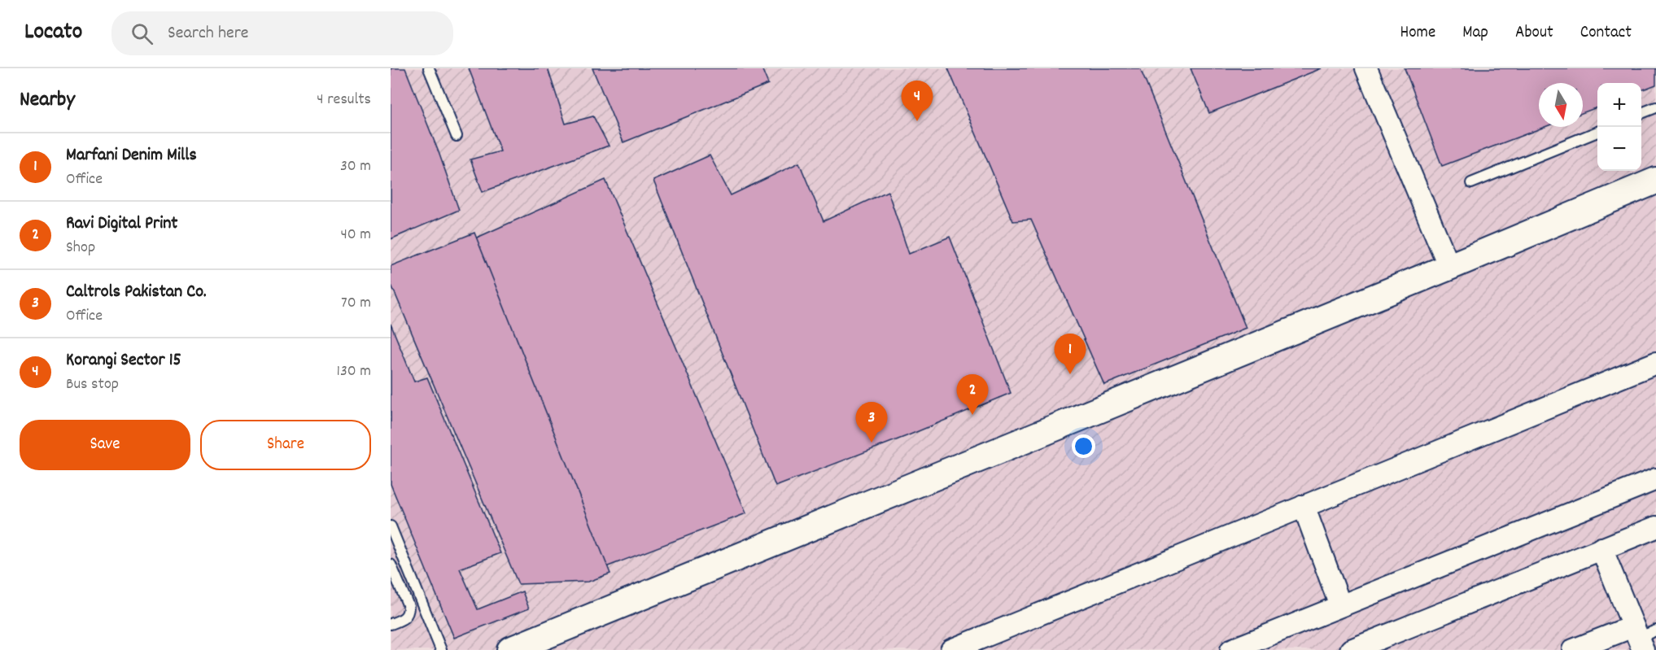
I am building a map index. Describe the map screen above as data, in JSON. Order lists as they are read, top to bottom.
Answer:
{
  "north": "bottom",
  "page": {
    "header": "Locato",
    "search": "Search here",
    "nav": [
      "Home",
      "Map",
      "About",
      "Contact"
    ],
    "heading": ["Nearby", "4 results"],
    "pins": [
      "4",
      "1",
      "2",
      "3"
    ],
    "map_buttons": ["+", "−"],
    "list": [
      {
        "mark": "1",
        "name": "Marfani Denim Mills",
        "note": "Office",
        "value": "30 m"
      },
      {
        "mark": "2",
        "name": "Ravi Digital Print",
        "note": "Shop",
        "value": "40 m"
      },
      {
        "mark": "3",
        "name": "Caltrols Pakistan Co.",
        "note": "Office",
        "value": "70 m"
      },
      {
        "mark": "4",
        "name": "Korangi Sector 15",
        "note": "Bus stop",
        "value": "130 m"
      }
    ],
    "buttons": ["Save", "Share"]
  }
}
